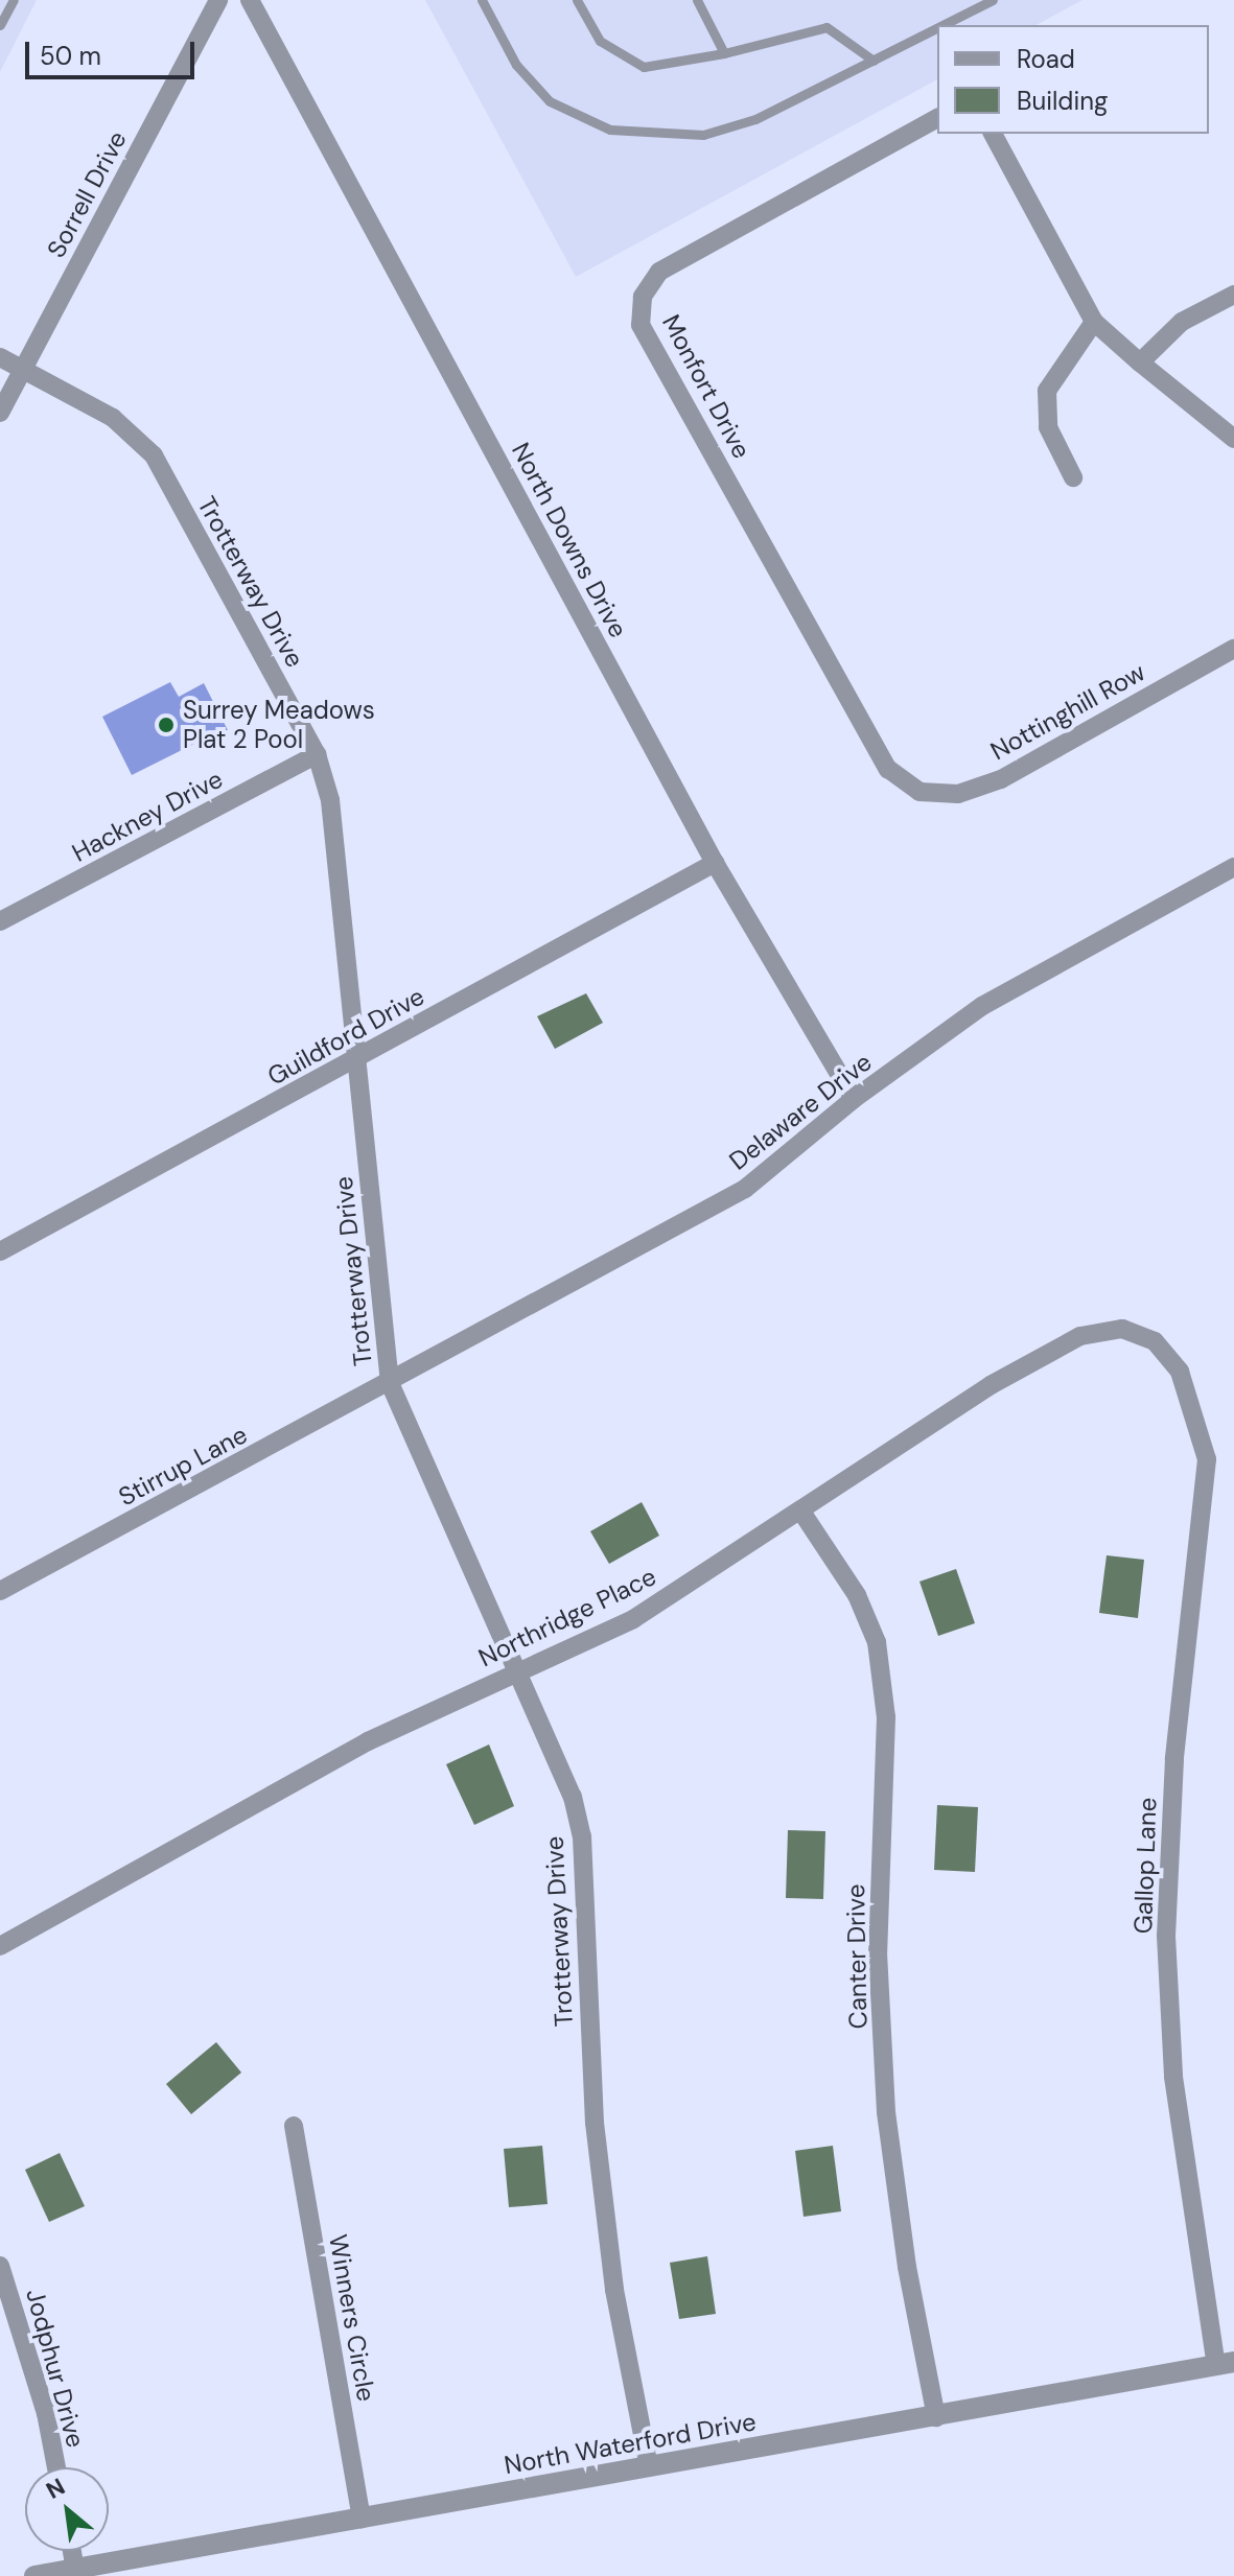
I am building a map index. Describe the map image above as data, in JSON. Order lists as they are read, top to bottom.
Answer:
{
  "streets": {
    "street": [
      "Sorrell Drive",
      "Monfort Drive",
      "North Downs Drive",
      "Trotterway Drive",
      "Nottinghill Row",
      "Hackney Drive",
      "Guildford Drive",
      "Delaware Drive",
      "Stirrup Lane",
      "Northridge Place",
      "Gallop Lane",
      "Canter Drive",
      "Winners Circle",
      "Jodphur Drive",
      "North Waterford Drive"
    ]
  },
  "crossings": [
    ["Sorrell Drive", "Trotterway Drive"],
    ["Monfort Drive", "Nottinghill Row"],
    ["North Downs Drive", "Guildford Drive"],
    ["North Downs Drive", "Delaware Drive"],
    ["Trotterway Drive", "Hackney Drive"],
    ["Trotterway Drive", "Guildford Drive"],
    ["Trotterway Drive", "Delaware Drive"],
    ["Trotterway Drive", "Stirrup Lane"],
    ["Trotterway Drive", "Northridge Place"],
    ["Trotterway Drive", "North Waterford Drive"],
    ["Delaware Drive", "Stirrup Lane"],
    ["Northridge Place", "Gallop Lane"],
    ["Northridge Place", "Canter Drive"],
    ["Gallop Lane", "North Waterford Drive"],
    ["Canter Drive", "North Waterford Drive"],
    ["Winners Circle", "North Waterford Drive"]
  ],
  "places": ["Surrey Meadows Plat 2 Pool"],
  "legend": ["Road", "Building"],
  "scale_bar": "50 m",
  "north": "top left"
}
